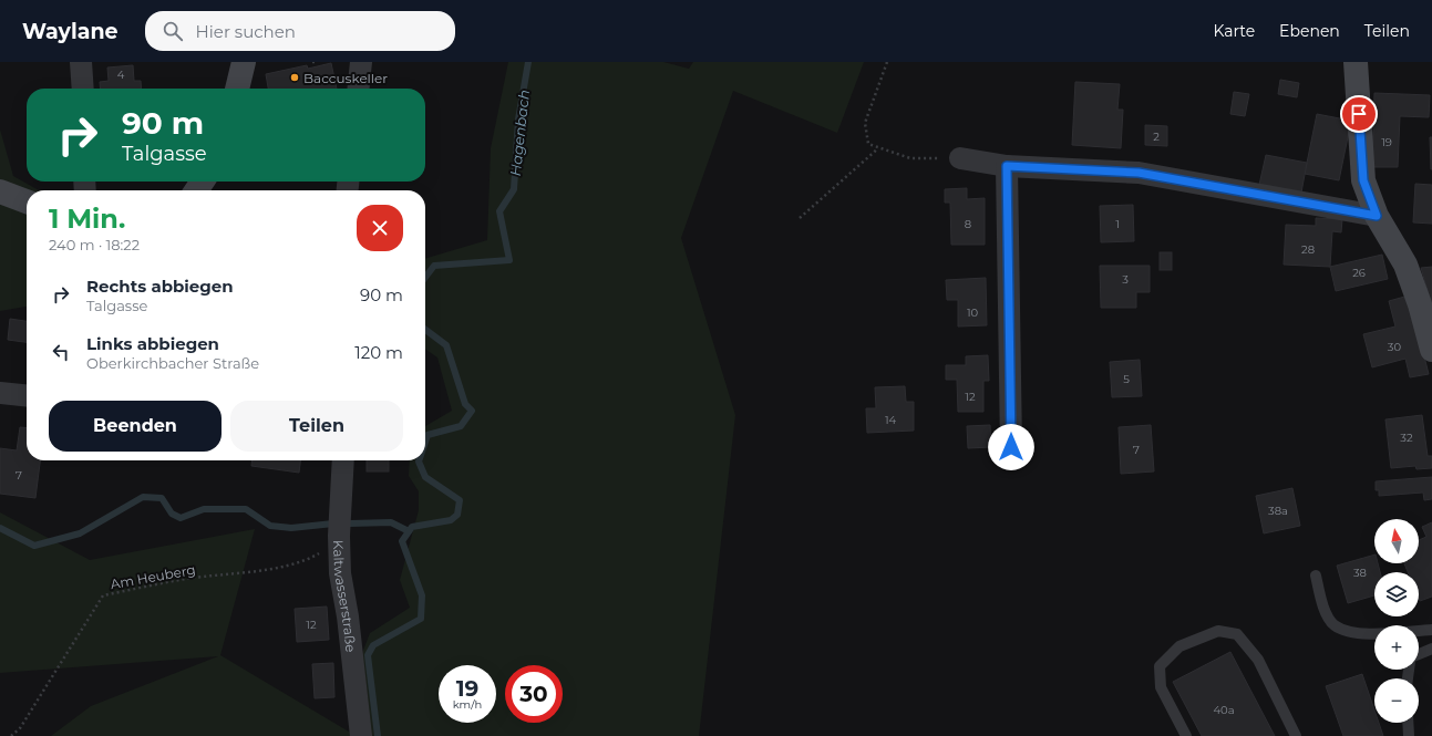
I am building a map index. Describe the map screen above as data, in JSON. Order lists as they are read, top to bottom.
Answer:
{
  "streets": {
    "street": ["Kaltwasserstraße"],
    "path": ["Am Heuberg"]
  },
  "crossings": [
    ["Am Heuberg", "Kaltwasserstraße"]
  ],
  "water": ["Hagenbach"],
  "places": ["Baccuskeller"],
  "house_numbers": [
    "4",
    "2",
    "19",
    "8",
    "1",
    "28",
    "26",
    "3",
    "10",
    "30",
    "5",
    "12",
    "14",
    "32",
    "7",
    "7",
    "38a",
    "38",
    "12",
    "40a"
  ],
  "north": "top",
  "page": {
    "header": "Waylane",
    "search": "Hier suchen",
    "nav": ["Karte", "Ebenen", "Teilen"],
    "turn": ["90 m", "Talgasse"],
    "heading": ["1 Min.", "240 m · 18:22"],
    "list": [
      {
        "name": "Rechts abbiegen",
        "note": "Talgasse",
        "value": "90 m"
      },
      {
        "name": "Links abbiegen",
        "note": "Oberkirchbacher Straße",
        "value": "120 m"
      }
    ],
    "buttons": ["Beenden", "Teilen"],
    "map_buttons": ["+", "−"],
    "speed": "19 km/h",
    "limit": "30"
  }
}
